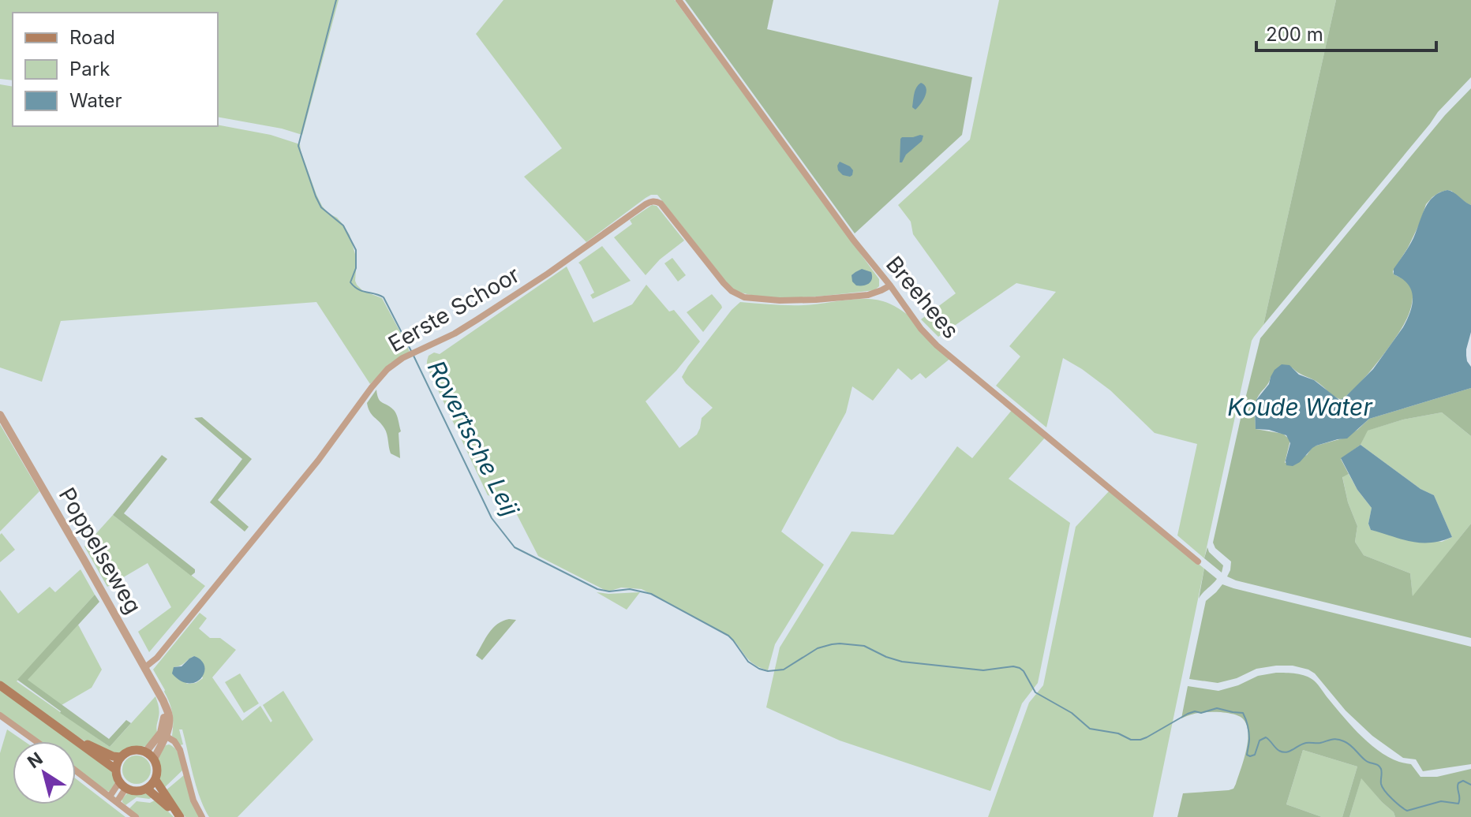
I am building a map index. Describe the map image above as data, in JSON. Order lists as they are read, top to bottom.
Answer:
{
  "streets": {
    "street": ["Breehees", "Eerste Schoor", "Poppelseweg"]
  },
  "crossings": [
    ["Breehees", "Eerste Schoor"],
    ["Eerste Schoor", "Poppelseweg"]
  ],
  "water": ["Koude Water", "Rovertsche Leij"],
  "legend": ["Road", "Park", "Water"],
  "scale_bar": "200 m",
  "north": "top left"
}
